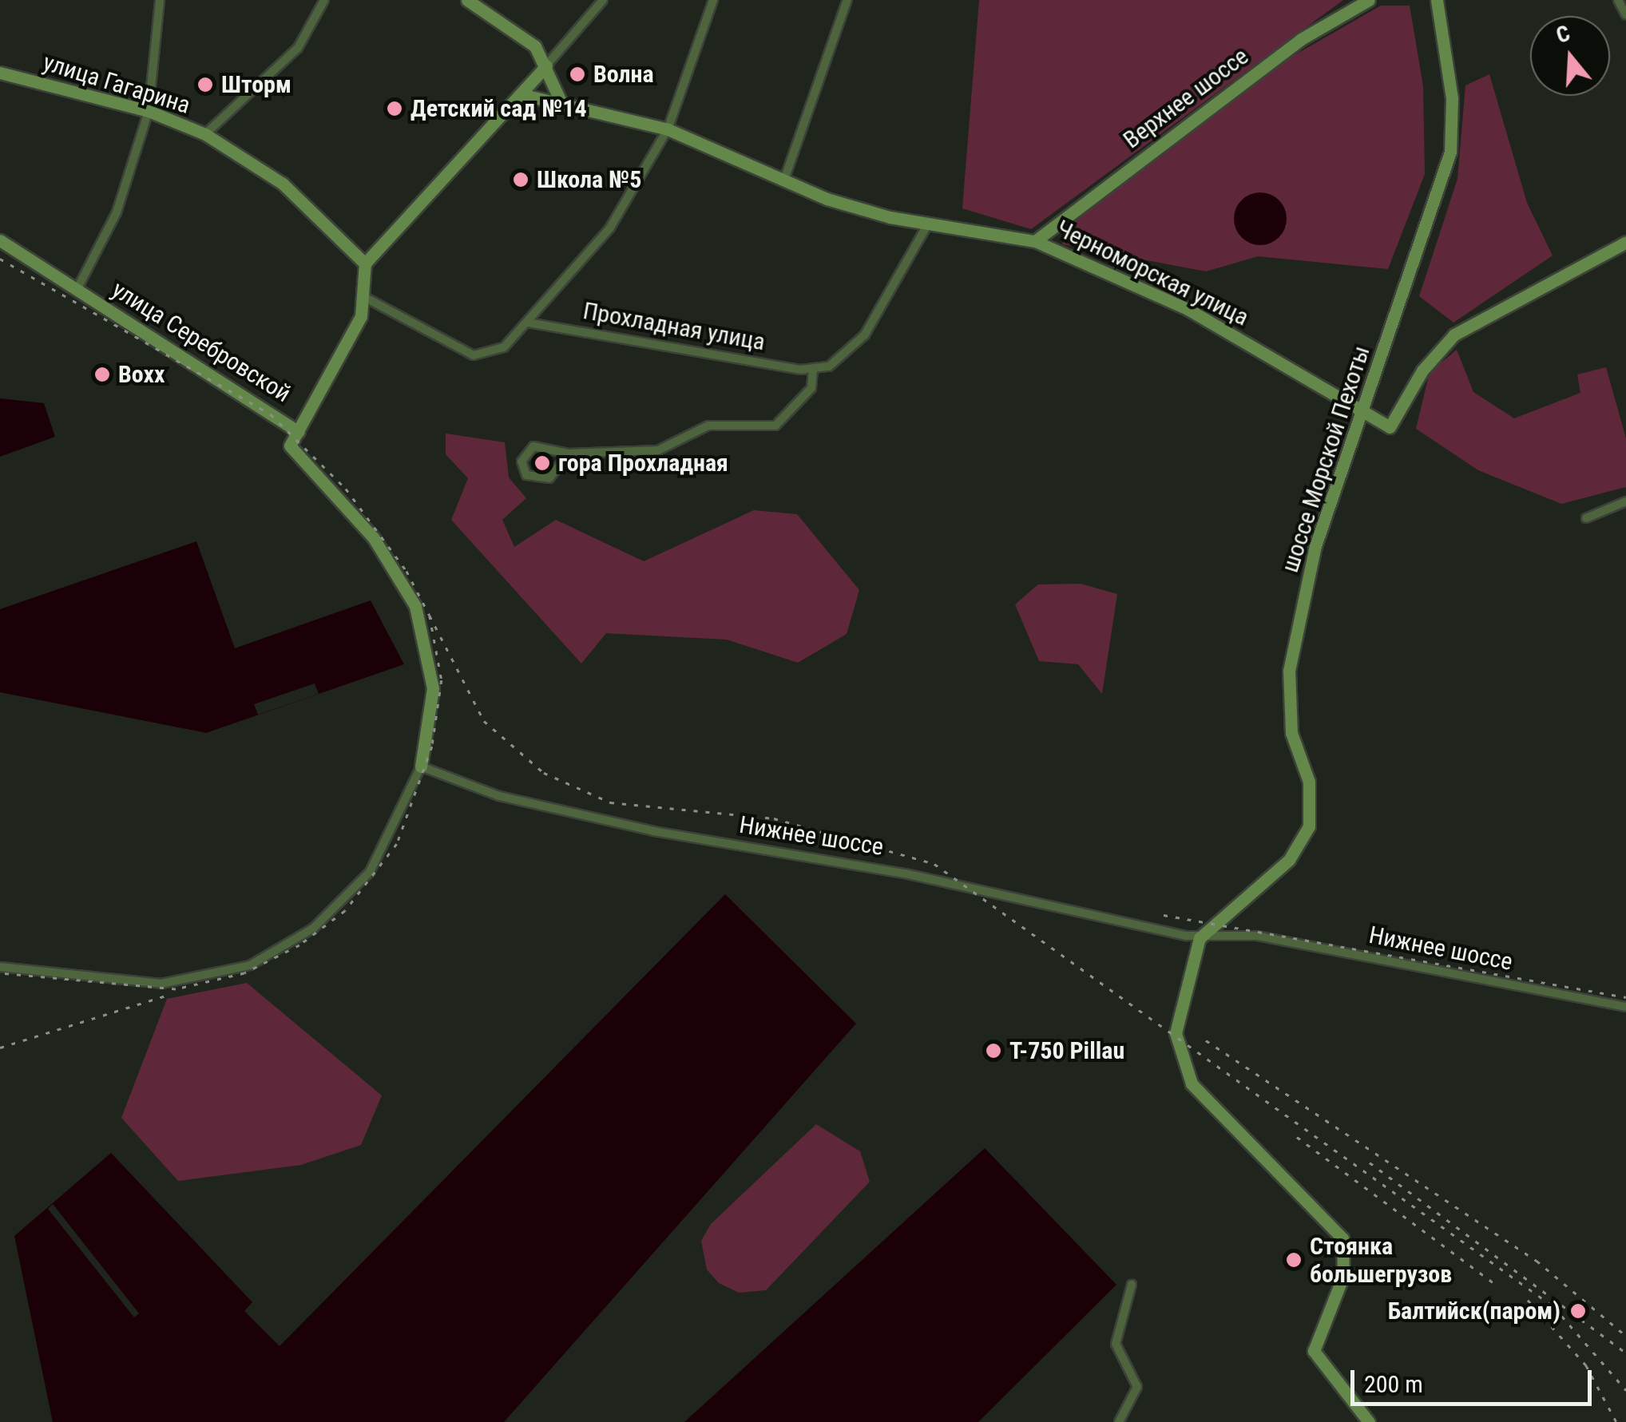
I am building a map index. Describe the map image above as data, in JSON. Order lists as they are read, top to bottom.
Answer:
{
  "streets": {
    "street": [
      "улица Гагарина",
      "Верхнее шоссе",
      "Черноморская улица",
      "Прохладная улица",
      "улица Серебровской",
      "шоссе Морской Пехоты",
      "Нижнее шоссе"
    ]
  },
  "crossings": [
    ["Верхнее шоссе", "Черноморская улица"],
    ["Черноморская улица", "шоссе Морской Пехоты"],
    ["улица Серебровской", "Нижнее шоссе"],
    ["шоссе Морской Пехоты", "Нижнее шоссе"]
  ],
  "places": [
    "Волна",
    "Шторм",
    "Детский сад №14",
    "Школа №5",
    "Boxx",
    "гора Прохладная",
    "T-750 Pillau",
    "Стоянка большегрузов",
    "Балтийск(паром)"
  ],
  "scale_bar": "200 m",
  "north": "top"
}
